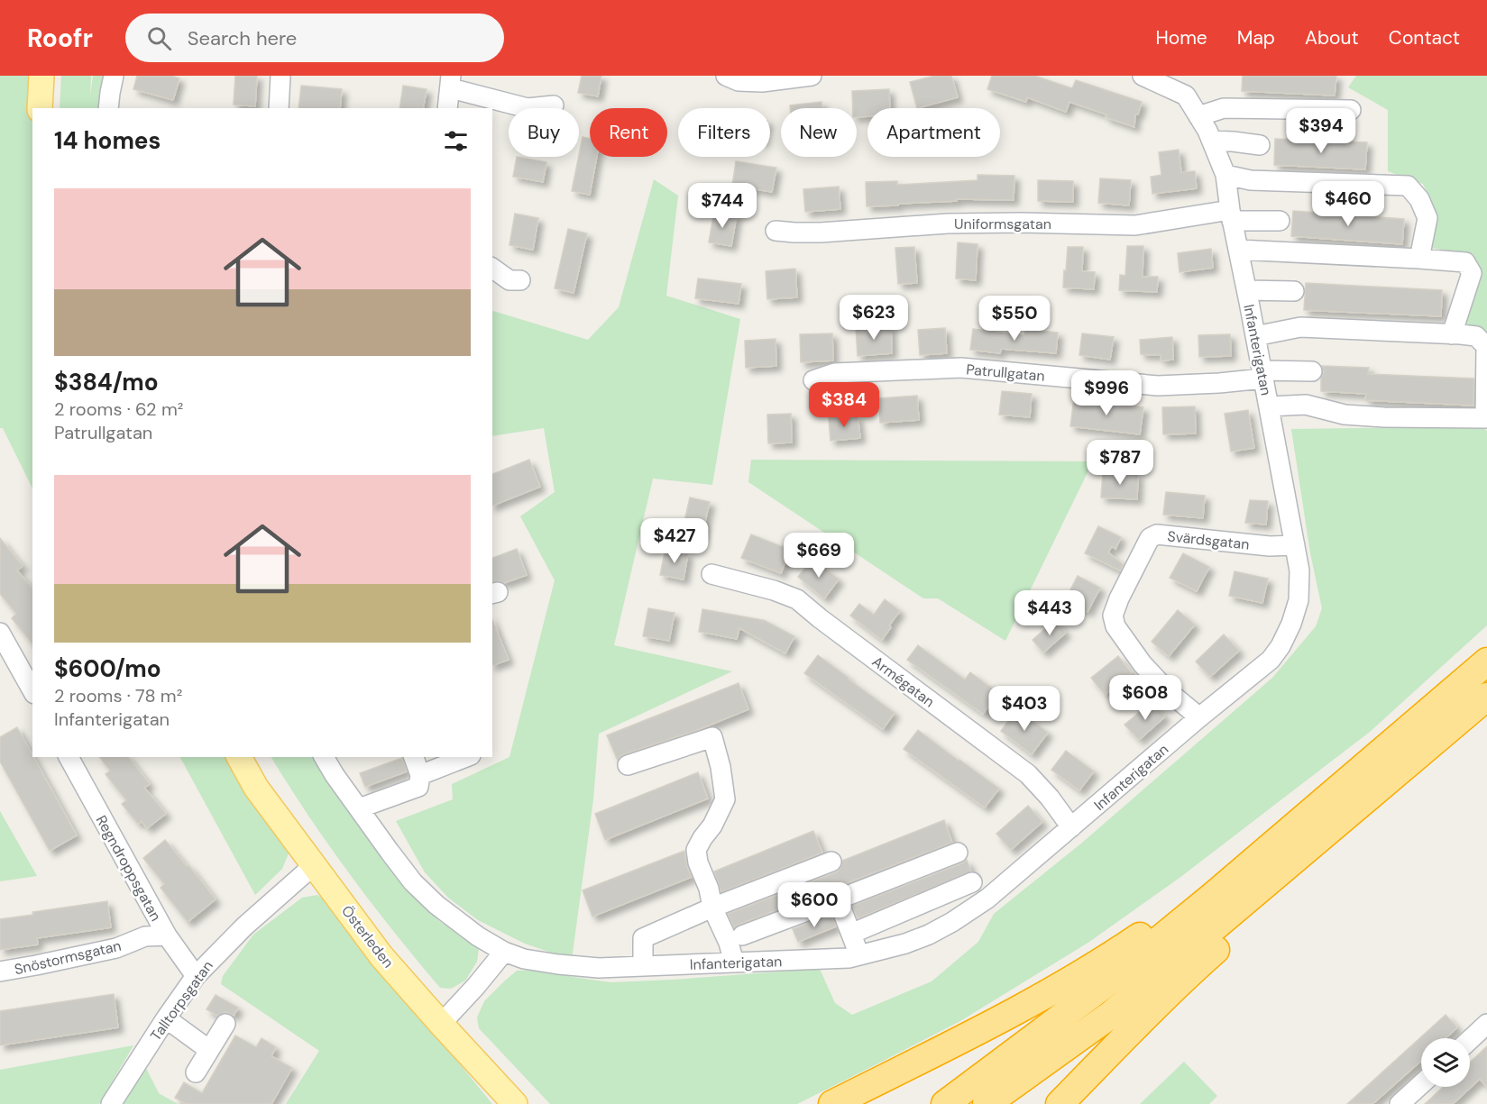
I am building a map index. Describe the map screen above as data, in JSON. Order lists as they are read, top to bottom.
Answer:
{
  "streets": {
    "main road": ["Österleden"],
    "street": [
      "Uniformsgatan",
      "Infanterigatan",
      "Patrullgatan",
      "Svärdsgatan",
      "Armégatan",
      "Regndroppsgatan",
      "Snöstormsgatan",
      "Talltorpsgatan"
    ]
  },
  "crossings": [
    ["Uniformsgatan", "Infanterigatan"],
    ["Infanterigatan", "Patrullgatan"],
    ["Infanterigatan", "Svärdsgatan"],
    ["Infanterigatan", "Armégatan"],
    ["Regndroppsgatan", "Snöstormsgatan"],
    ["Regndroppsgatan", "Talltorpsgatan"],
    ["Österleden", "Talltorpsgatan"]
  ],
  "page": {
    "header": "Roofr",
    "search": "Search here",
    "nav": [
      "Home",
      "Map",
      "About",
      "Contact"
    ],
    "price": [
      "$394",
      "$460",
      "$744",
      "$623",
      "$550",
      "$996",
      "$384",
      "$787",
      "$427",
      "$669",
      "$443",
      "$608",
      "$403",
      "$600"
    ],
    "chip": [
      "Buy",
      "Rent",
      "Filters",
      "New",
      "Apartment"
    ],
    "heading": "14 homes",
    "list": [
      {
        "name": "$384/mo",
        "note": "2 rooms · 62 m² · Patrullgatan"
      },
      {
        "name": "$600/mo",
        "note": "2 rooms · 78 m² · Infanterigatan"
      }
    ]
  }
}
